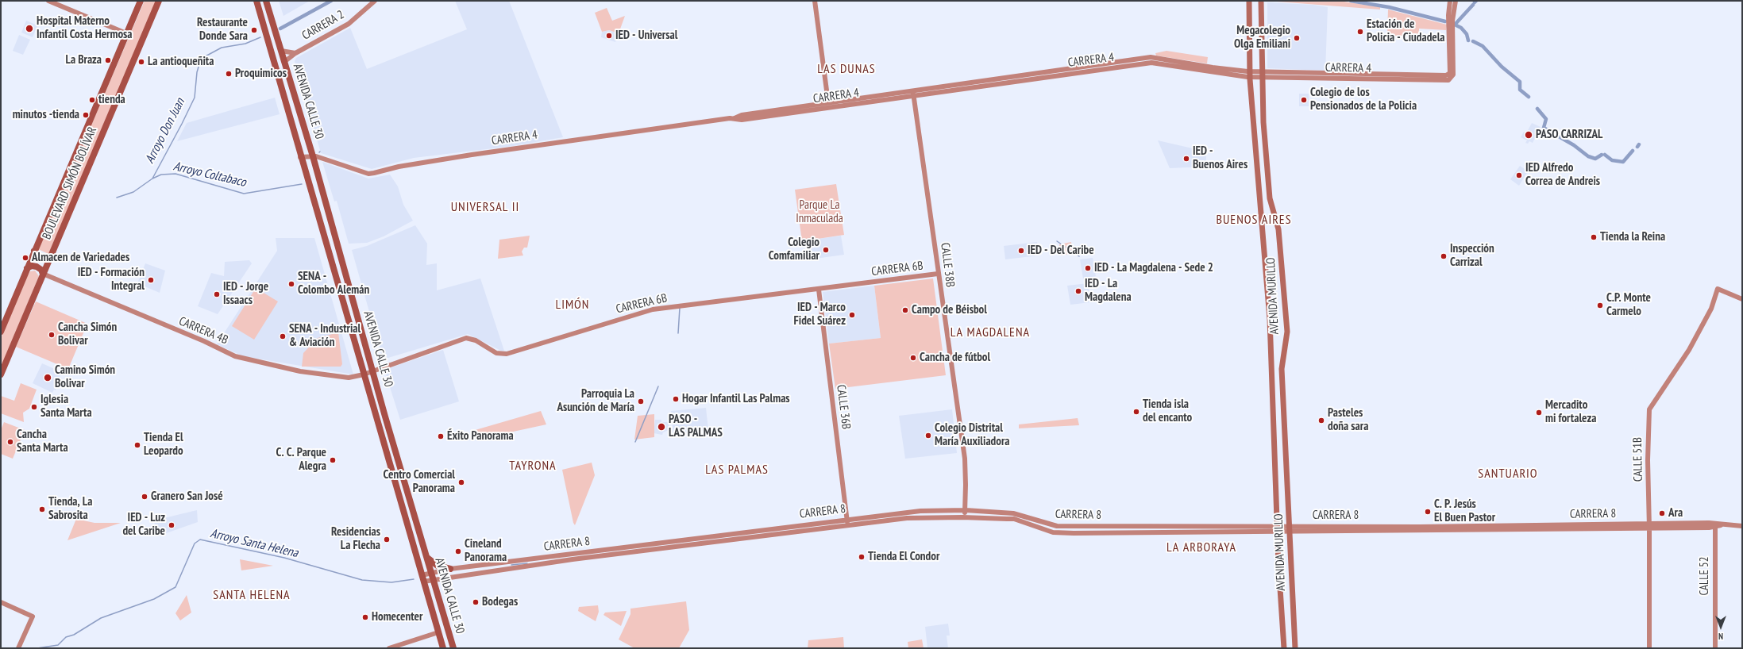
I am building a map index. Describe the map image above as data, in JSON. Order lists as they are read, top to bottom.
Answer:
{
  "streets": {
    "highway": ["AVENIDA CALLE 30", "BOULEVARD SIMÓN BOLÍVAR"],
    "main road": ["AVENIDA MURILLO"],
    "street": [
      "CARRERA 2",
      "CARRERA 4",
      "CALLE 38B",
      "CARRERA 6B",
      "CARRERA 4B",
      "CALLE 36B",
      "CALLE 51B",
      "CARRERA 8",
      "CALLE 52"
    ]
  },
  "crossings": [
    ["CARRERA 2", "AVENIDA CALLE 30"],
    ["CARRERA 4", "AVENIDA CALLE 30"],
    ["CARRERA 4", "CALLE 38B"],
    ["CARRERA 4", "AVENIDA MURILLO"],
    ["AVENIDA CALLE 30", "CARRERA 6B"],
    ["AVENIDA CALLE 30", "CARRERA 4B"],
    ["AVENIDA CALLE 30", "CARRERA 8"],
    ["BOULEVARD SIMÓN BOLÍVAR", "CARRERA 4B"],
    ["CALLE 38B", "CARRERA 6B"],
    ["CALLE 38B", "CARRERA 8"],
    ["CARRERA 6B", "CARRERA 4B"],
    ["CARRERA 6B", "CALLE 36B"],
    ["AVENIDA MURILLO", "CARRERA 8"],
    ["CALLE 36B", "CARRERA 8"],
    ["CALLE 51B", "CARRERA 8"],
    ["CARRERA 8", "CALLE 52"]
  ],
  "districts": [
    "LAS DUNAS",
    "UNIVERSAL II",
    "BUENOS AIRES",
    "LIMÓN",
    "LA MAGDALENA",
    "TAYRONA",
    "LAS PALMAS",
    "SANTUARIO",
    "LA ARBORAYA",
    "SANTA HELENA"
  ],
  "water": ["Arroyo Don Juan", "Arroyo Coltabaco", "Arroyo Santa Helena"],
  "parks": ["Parque La Inmaculada"],
  "places": [
    "Hospital Materno Infantil Costa Hermosa",
    "Restaurante Donde Sara",
    "Estación de Policia - Ciudadela",
    "IED - Universal",
    "Megacolegio Olga Emiliani",
    "La Braza",
    "La antioqueñita",
    "Proquimicos",
    "tienda",
    "Colegio de los Pensionados de la Policia",
    "minutos -tienda",
    "PASO CARRIZAL",
    "IED - Buenos Aires",
    "IED Alfredo Correa de Andreis",
    "Tienda la Reina",
    "Colegio Comfamiliar",
    "IED - Del Caribe",
    "Inspección Carrizal",
    "Almacen de Variedades",
    "IED - La Magdalena - Sede 2",
    "IED - Formación Integral",
    "SENA - Colombo Alemán",
    "IED - La Magdalena",
    "IED - Jorge Issaacs",
    "C.P. Monte Carmelo",
    "Campo de Béisbol",
    "IED - Marco Fidel Suárez",
    "Cancha Simón Bolivar",
    "SENA - Industrial & Aviación",
    "Cancha de fútbol",
    "Camino Simón Bolivar",
    "Hogar Infantil Las Palmas",
    "Parroquia La Asunción de María",
    "Iglesia Santa Marta",
    "Tienda isla del encanto",
    "Mercadito mi fortaleza",
    "Pasteles doña sara",
    "PASO - LAS PALMAS",
    "Colegio Distrital María Auxiliadora",
    "Éxito Panorama",
    "Cancha Santa Marta",
    "Tienda El Leopardo",
    "C. C. Parque Alegra",
    "Centro Comercial Panorama",
    "Granero San José",
    "Tienda, La Sabrosita",
    "C. P. Jesús El Buen Pastor",
    "Ara",
    "IED - Luz del Caribe",
    "Residencias La Flecha",
    "Cineland Panorama",
    "Tienda El Condor",
    "Bodegas",
    "Homecenter"
  ],
  "north": "bottom"
}
